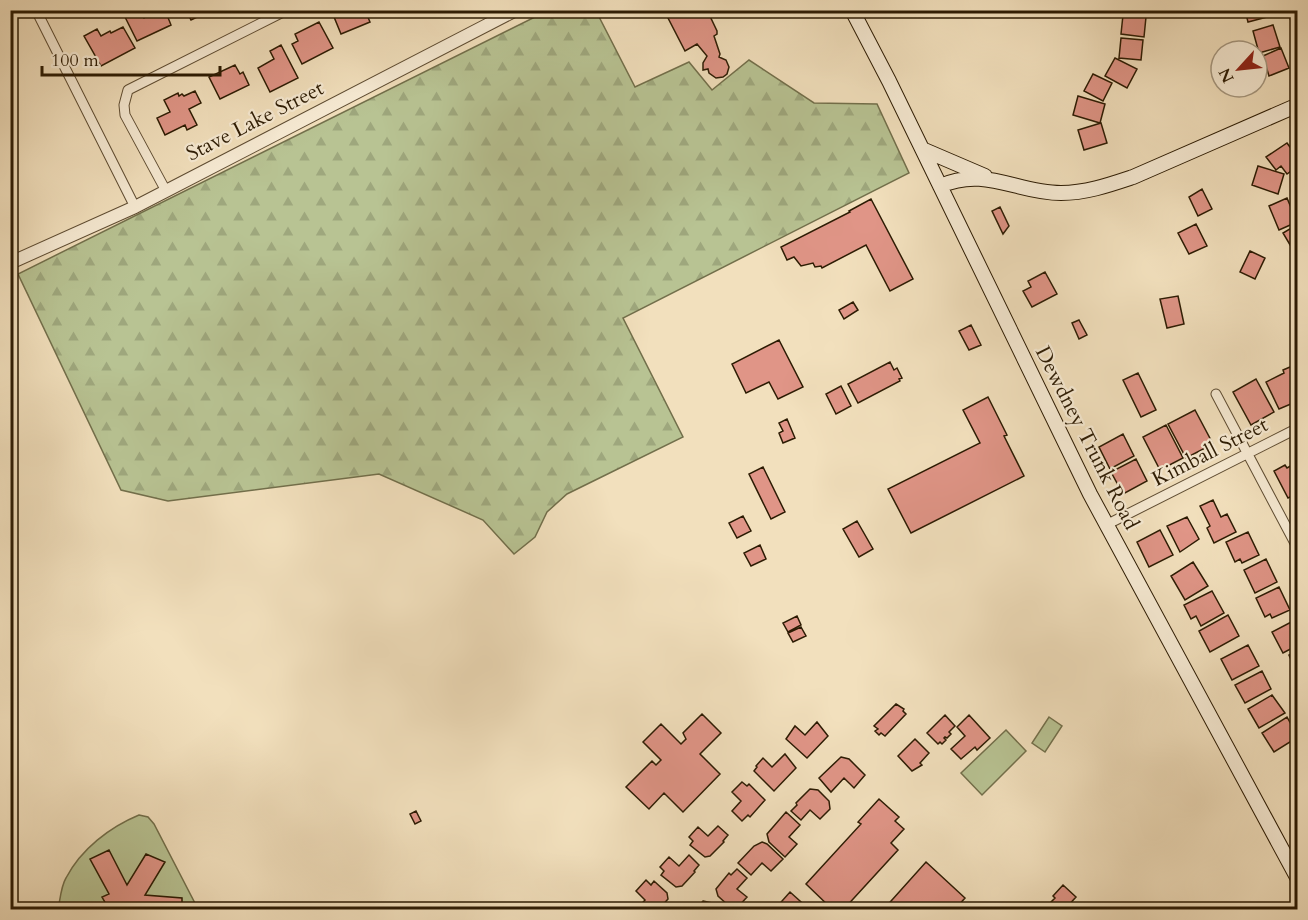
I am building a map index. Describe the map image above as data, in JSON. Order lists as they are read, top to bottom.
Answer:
{
  "streets": {
    "main road": ["Dewdney Trunk Road"],
    "street": ["Stave Lake Street", "Kimball Street"]
  },
  "crossings": [
    ["Dewdney Trunk Road", "Kimball Street"]
  ],
  "scale_bar": "100 m",
  "north": "bottom left"
}
